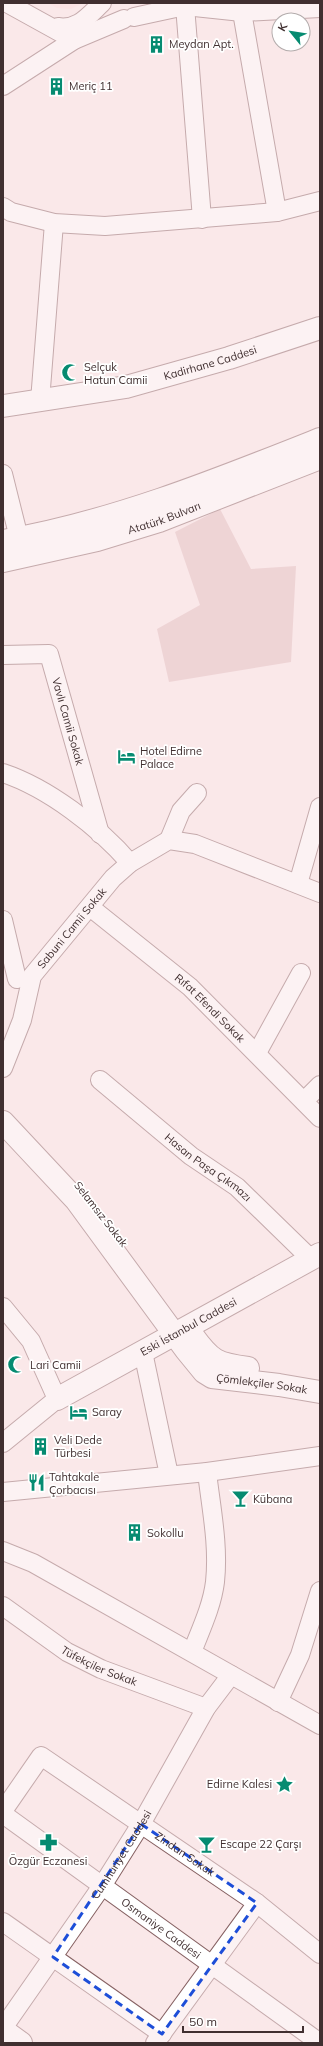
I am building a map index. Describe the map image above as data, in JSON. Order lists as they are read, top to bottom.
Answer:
{
  "streets": {
    "street": [
      "Kadirhane Caddesi",
      "Atatürk Bulvarı",
      "Vavlı Camii Sokak",
      "Sabuni Camii Sokak",
      "Rıfat Efendi Sokak",
      "Hasan Paşa Çıkmazı",
      "Selamsız Sokak",
      "Eski İstanbul Caddesi",
      "Çömlekçiler Sokak",
      "Tüfekçiler Sokak",
      "Cumhuriyet Caddesi",
      "Zindan Sokak",
      "Osmaniye Caddesi"
    ]
  },
  "crossings": [
    ["Sabuni Camii Sokak", "Rıfat Efendi Sokak"],
    ["Hasan Paşa Çıkmazı", "Eski İstanbul Caddesi"],
    ["Selamsız Sokak", "Eski İstanbul Caddesi"],
    ["Selamsız Sokak", "Çömlekçiler Sokak"],
    ["Eski İstanbul Caddesi", "Çömlekçiler Sokak"],
    ["Tüfekçiler Sokak", "Cumhuriyet Caddesi"],
    ["Cumhuriyet Caddesi", "Zindan Sokak"],
    ["Cumhuriyet Caddesi", "Osmaniye Caddesi"],
    ["Zindan Sokak", "Osmaniye Caddesi"]
  ],
  "places": {
    "building": [
      "Meydan Apt.",
      "Meriç 11",
      "Veli Dede Türbesi",
      "Sokollu"
    ],
    "mosque": ["Selçuk Hatun Camii", "Lari Camii"],
    "hotel": ["Hotel Edirne Palace", "Saray"],
    "restaurant": ["Tahtakale Çorbacısı"],
    "bar": ["Kübana", "Escape 22 Çarşı"],
    "place": ["Edirne Kalesi"],
    "pharmacy": ["Özgür Eczanesi"]
  },
  "scale_bar": "50 m",
  "north": "top left"
}
